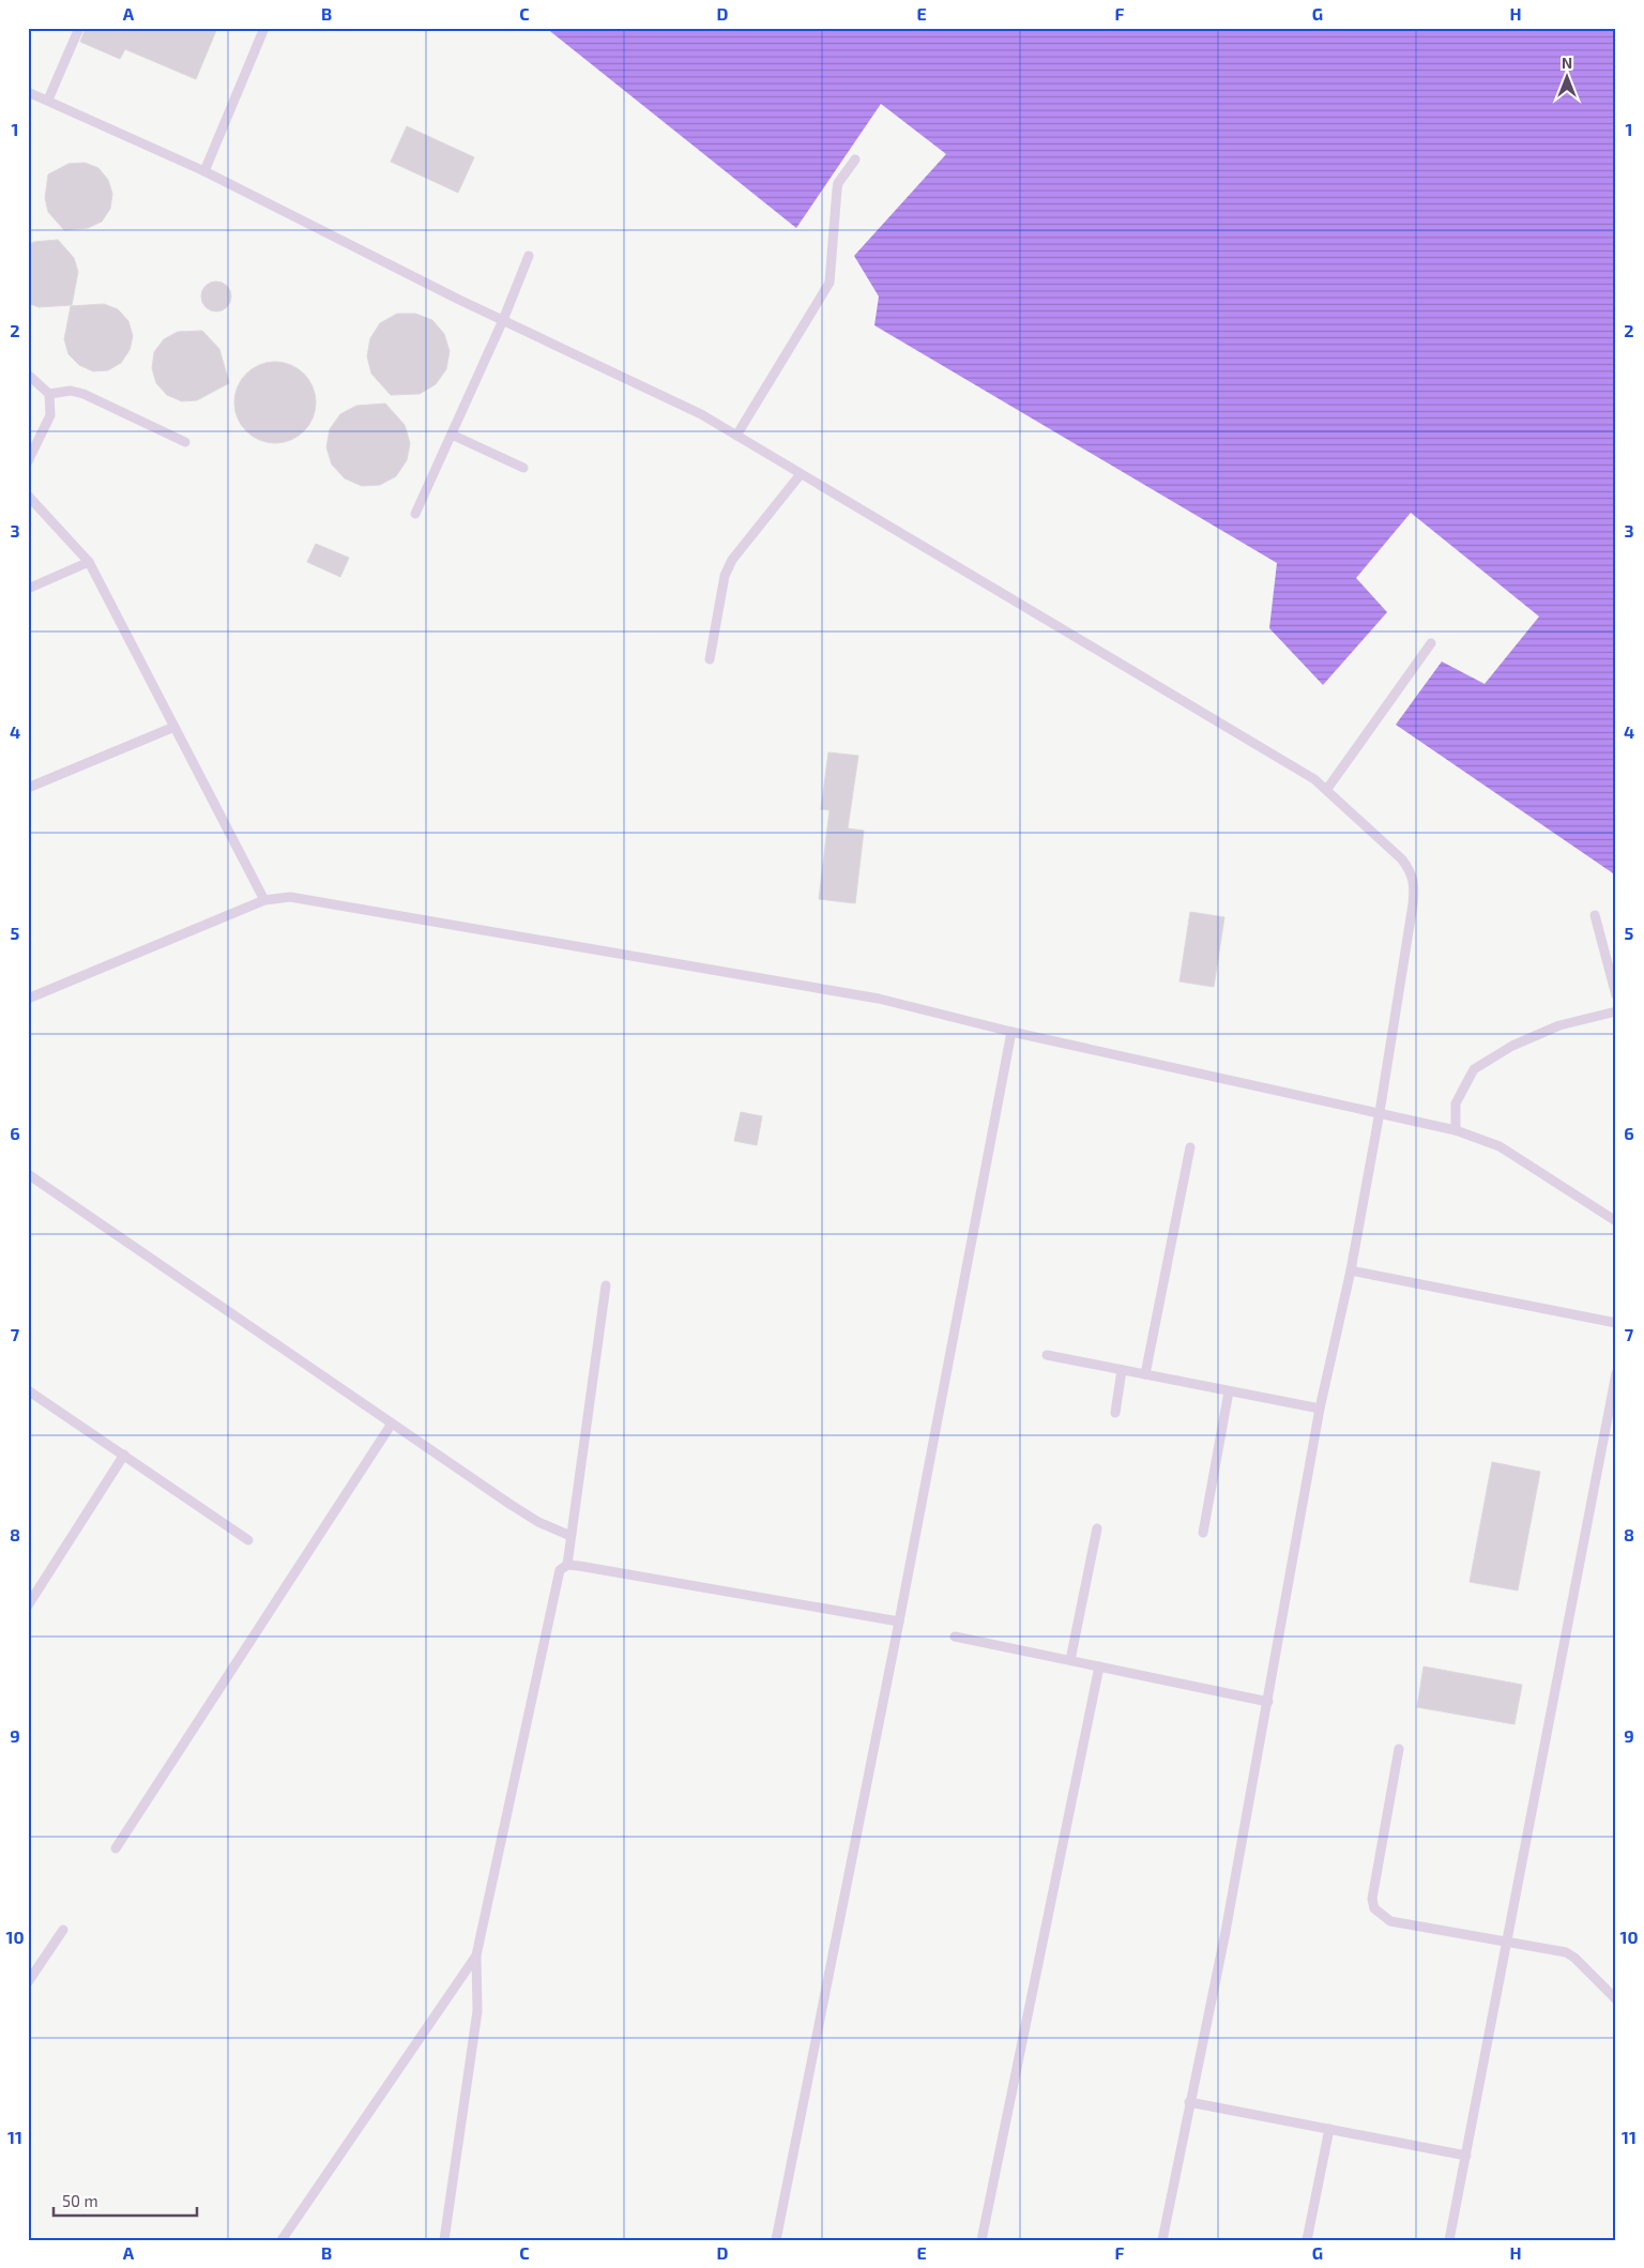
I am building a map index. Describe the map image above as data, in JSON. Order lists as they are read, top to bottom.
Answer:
{
  "scale_bar": "50 m",
  "north": "top",
  "grid": {
    "columns": [
      "A",
      "B",
      "C",
      "D",
      "E",
      "F",
      "G",
      "H"
    ],
    "rows": [
      "1",
      "2",
      "3",
      "4",
      "5",
      "6",
      "7",
      "8",
      "9",
      "10",
      "11"
    ]
  }
}
